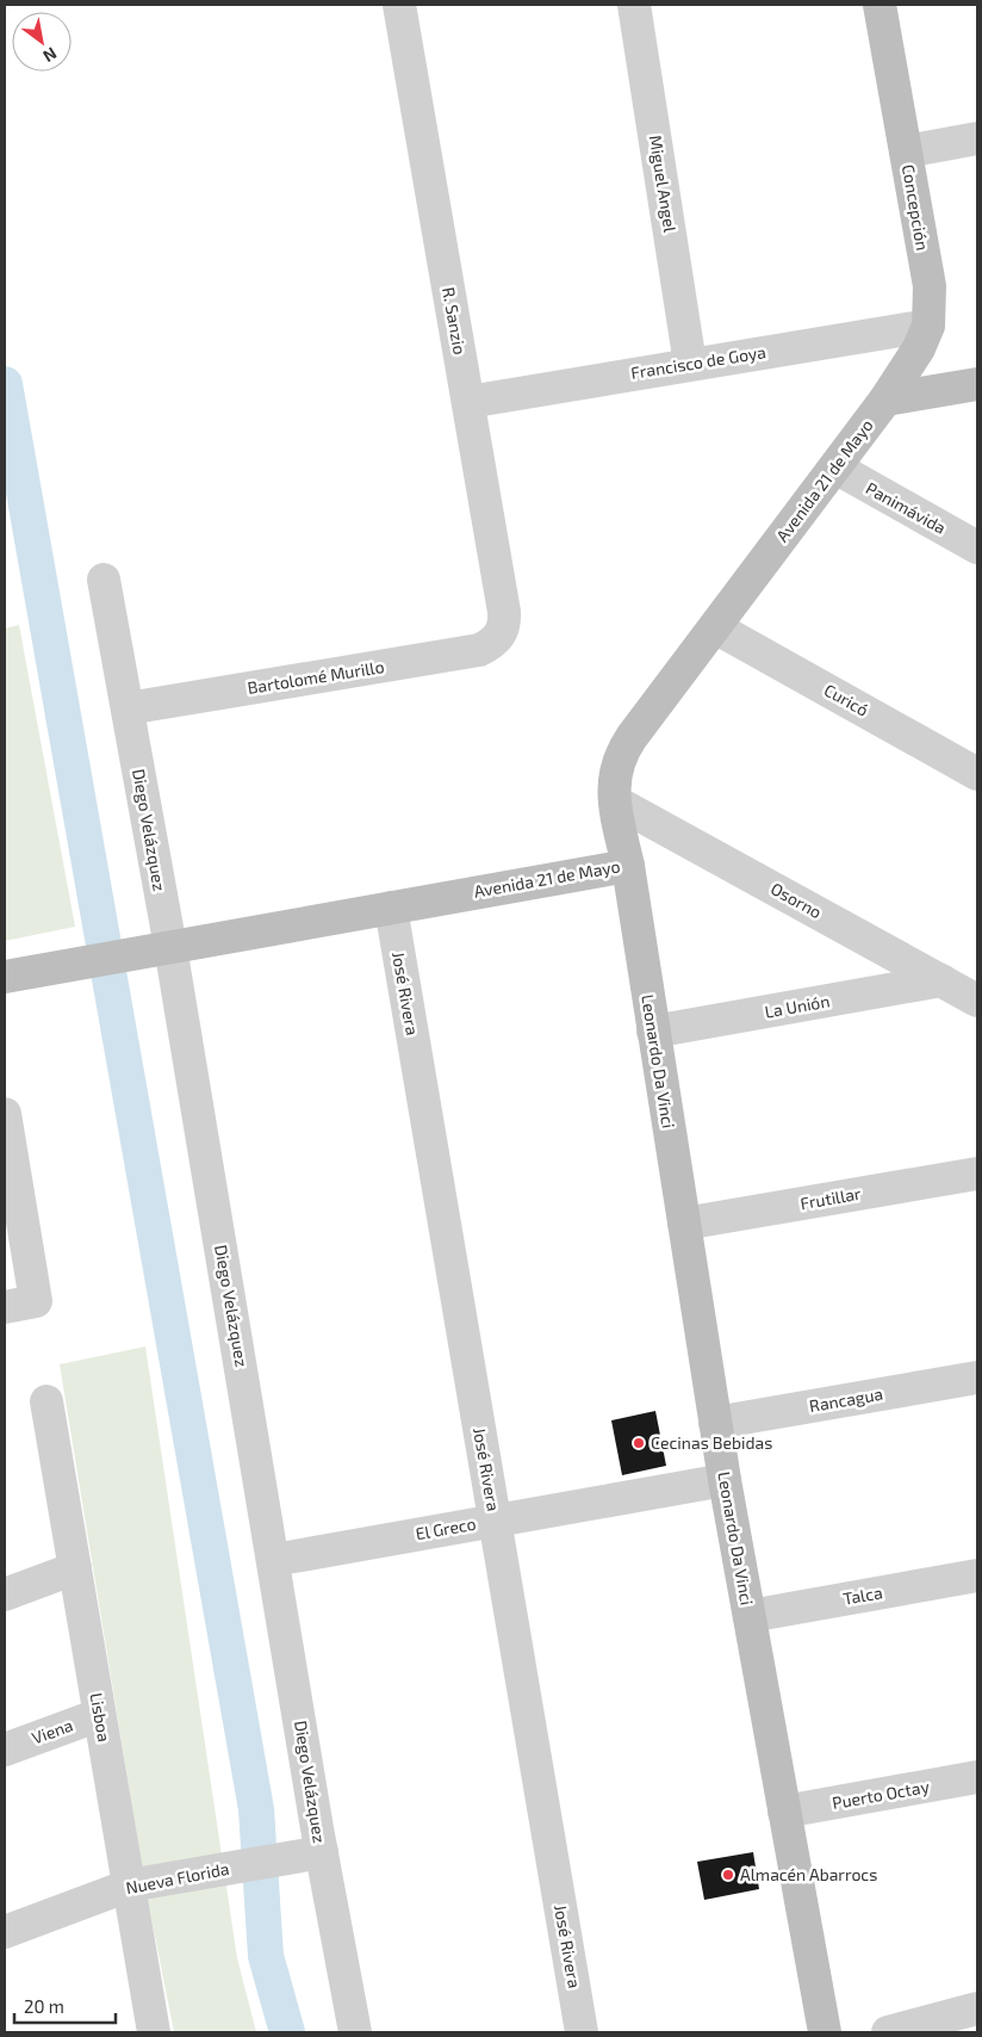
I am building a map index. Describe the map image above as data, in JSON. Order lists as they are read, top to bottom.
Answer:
{
  "streets": {
    "street": [
      "Miguel Angel",
      "Concepción",
      "R. Sanzio",
      "Francisco de Goya",
      "Avenida 21 de Mayo",
      "Panimávida",
      "Bartolomé Murillo",
      "Curicó",
      "Diego Velázquez",
      "Osorno",
      "José Rivera",
      "La Unión",
      "Leonardo Da Vinci",
      "Frutillar",
      "Rancagua",
      "El Greco",
      "Talca",
      "Lisboa",
      "Viena",
      "Puerto Octay",
      "Nueva Florida"
    ]
  },
  "crossings": [
    ["Miguel Angel", "Francisco de Goya"],
    ["Concepción", "Francisco de Goya"],
    ["Concepción", "Avenida 21 de Mayo"],
    ["R. Sanzio", "Francisco de Goya"],
    ["R. Sanzio", "Bartolomé Murillo"],
    ["Avenida 21 de Mayo", "Panimávida"],
    ["Avenida 21 de Mayo", "Curicó"],
    ["Avenida 21 de Mayo", "Diego Velázquez"],
    ["Avenida 21 de Mayo", "Osorno"],
    ["Avenida 21 de Mayo", "José Rivera"],
    ["Avenida 21 de Mayo", "Leonardo Da Vinci"],
    ["Bartolomé Murillo", "Diego Velázquez"],
    ["Diego Velázquez", "El Greco"],
    ["Diego Velázquez", "Nueva Florida"],
    ["Osorno", "La Unión"],
    ["José Rivera", "El Greco"],
    ["La Unión", "Leonardo Da Vinci"],
    ["Leonardo Da Vinci", "Frutillar"],
    ["Leonardo Da Vinci", "Rancagua"],
    ["Leonardo Da Vinci", "El Greco"],
    ["Leonardo Da Vinci", "Talca"],
    ["Leonardo Da Vinci", "Puerto Octay"],
    ["Lisboa", "Viena"],
    ["Lisboa", "Nueva Florida"]
  ],
  "places": ["Cecinas Bebidas", "Almacén Abarrocs"],
  "scale_bar": "20 m",
  "north": "bottom right"
}
